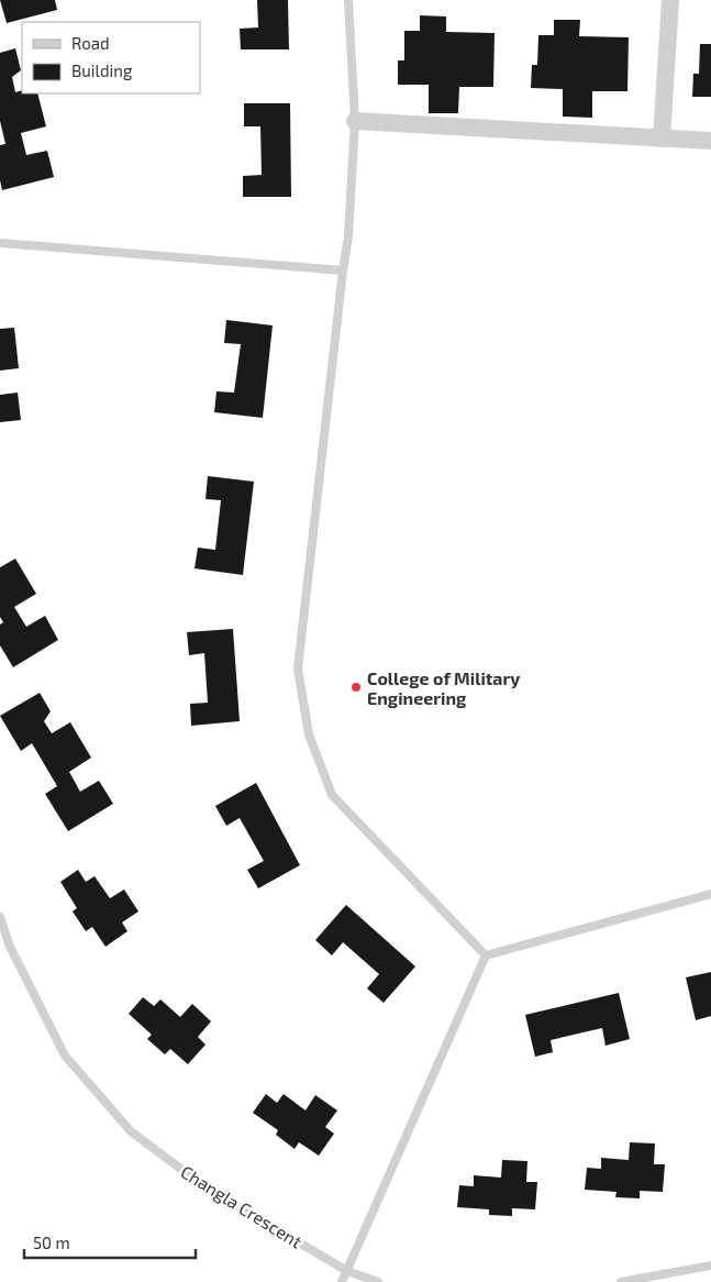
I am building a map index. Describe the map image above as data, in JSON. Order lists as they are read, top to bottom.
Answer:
{
  "streets": {
    "lane": ["Changla Crescent"]
  },
  "places": ["College of Military Engineering"],
  "legend": ["Road", "Building"],
  "scale_bar": "50 m"
}
